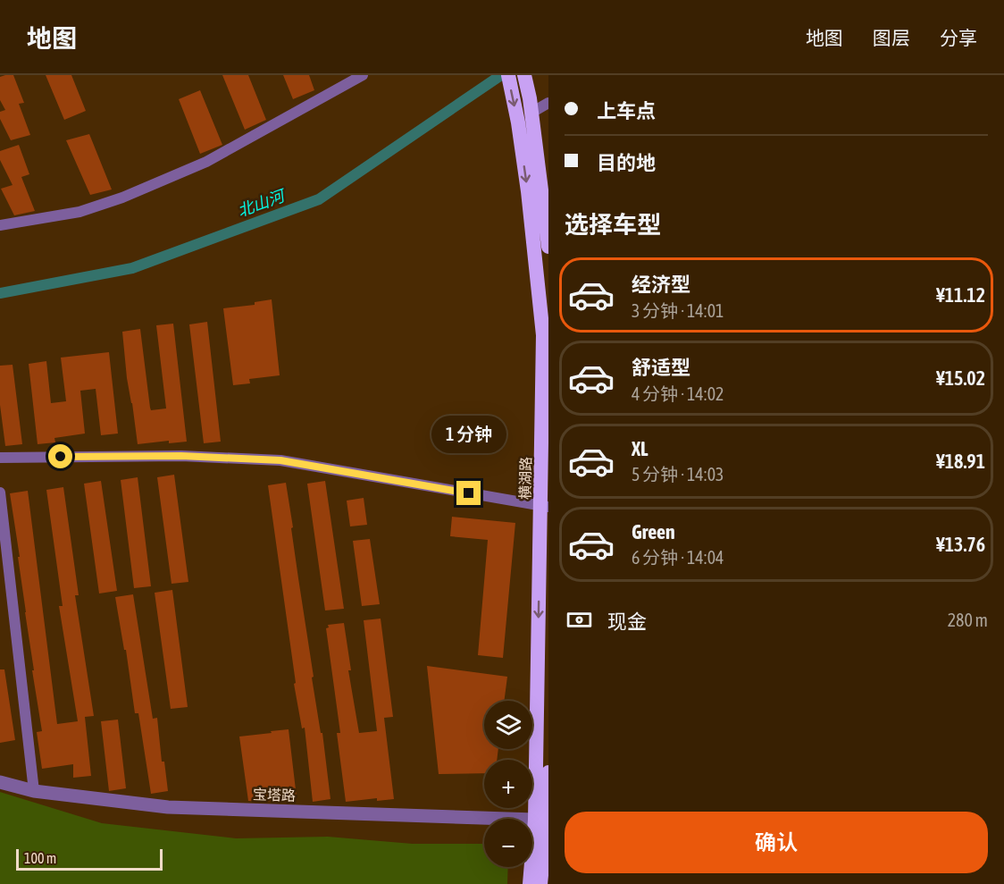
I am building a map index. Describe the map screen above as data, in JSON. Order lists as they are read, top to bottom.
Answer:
{
  "streets": {
    "highway": ["横湖路"],
    "street": ["宝塔路"]
  },
  "crossings": [
    ["横湖路", "宝塔路"]
  ],
  "one_way": ["横湖路"],
  "water": ["北山河"],
  "scale_bar": "100 m",
  "page": {
    "header": "地图",
    "nav": ["地图", "图层", "分享"],
    "banner": ["上车点", "目的地"],
    "heading": "选择车型",
    "list": [
      {
        "name": "经济型",
        "note": "3 分钟 · 14:01",
        "value": "¥11.12"
      },
      {
        "name": "舒适型",
        "note": "4 分钟 · 14:02",
        "value": "¥15.02"
      },
      {
        "name": "XL",
        "note": "5 分钟 · 14:03",
        "value": "¥18.91"
      },
      {
        "name": "Green",
        "note": "6 分钟 · 14:04",
        "value": "¥13.76"
      }
    ],
    "bubble": "1 分钟",
    "pay": ["现金", "280 m"],
    "map_buttons": ["+", "−"],
    "buttons": "确认",
    "scale": "100 m"
  }
}
